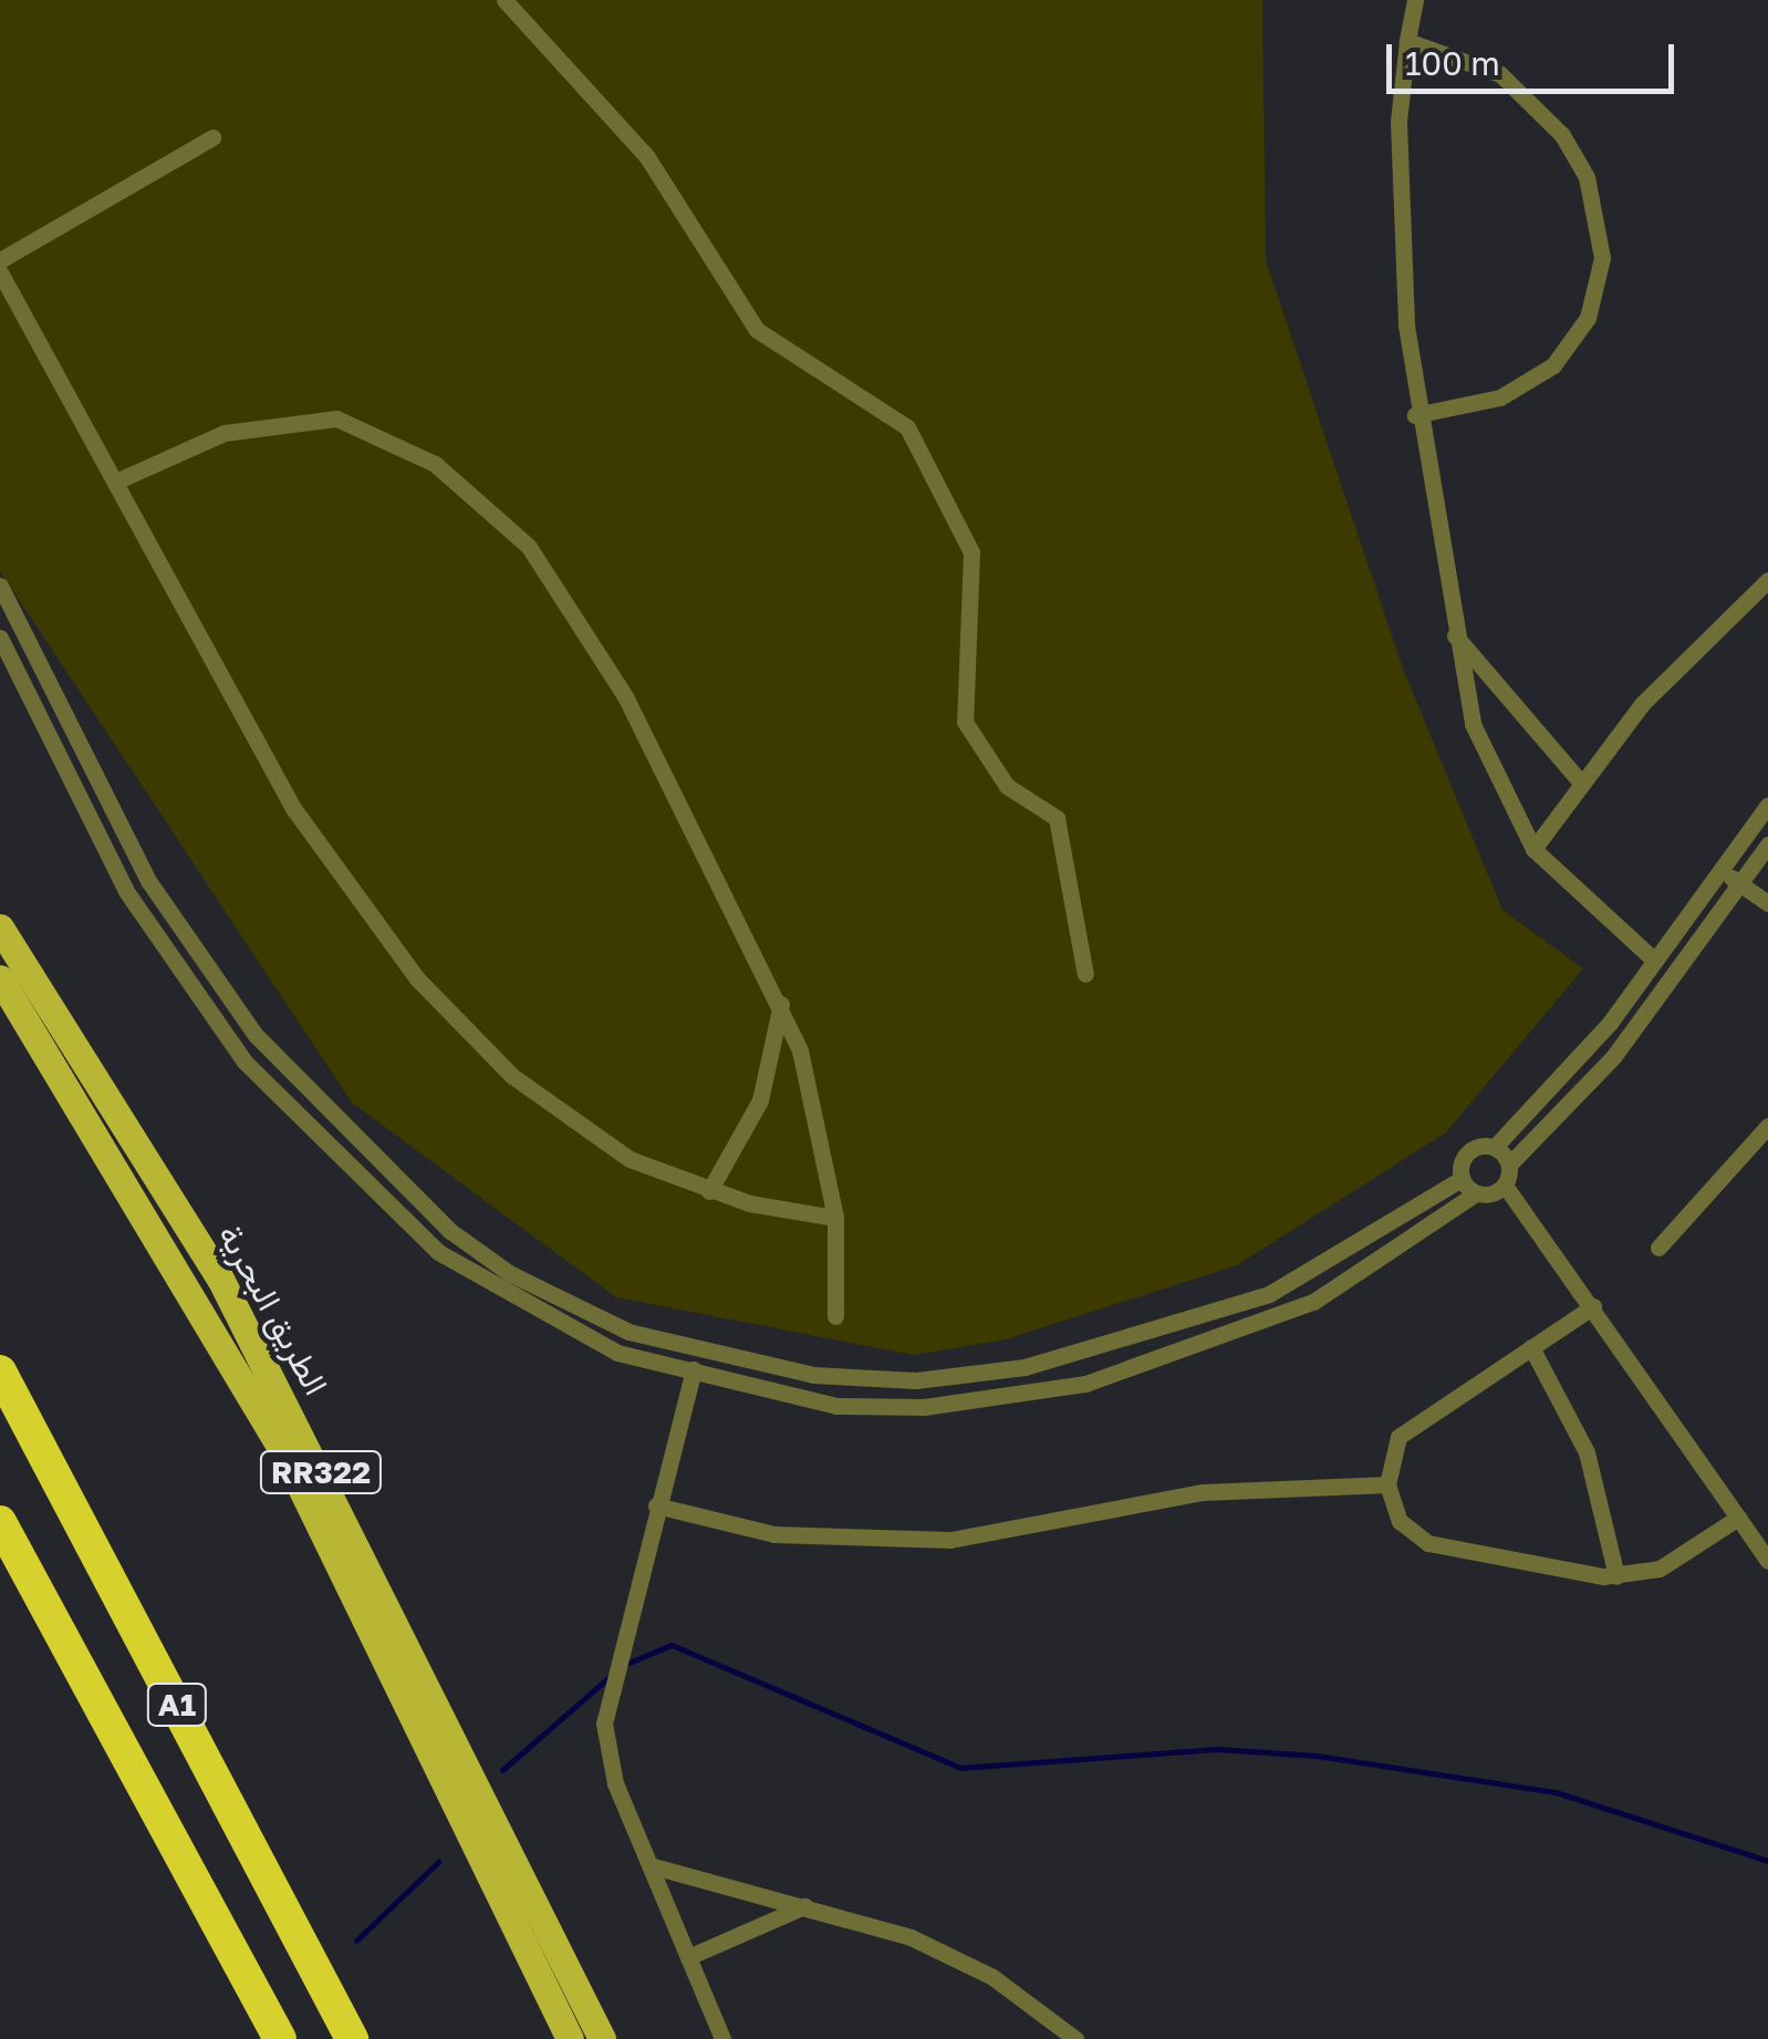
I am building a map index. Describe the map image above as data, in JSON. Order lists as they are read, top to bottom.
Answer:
{
  "streets": {
    "highway": ["A1"],
    "main road": ["الطريق البحرية", "RR322"]
  },
  "scale_bar": "100 m"
}
